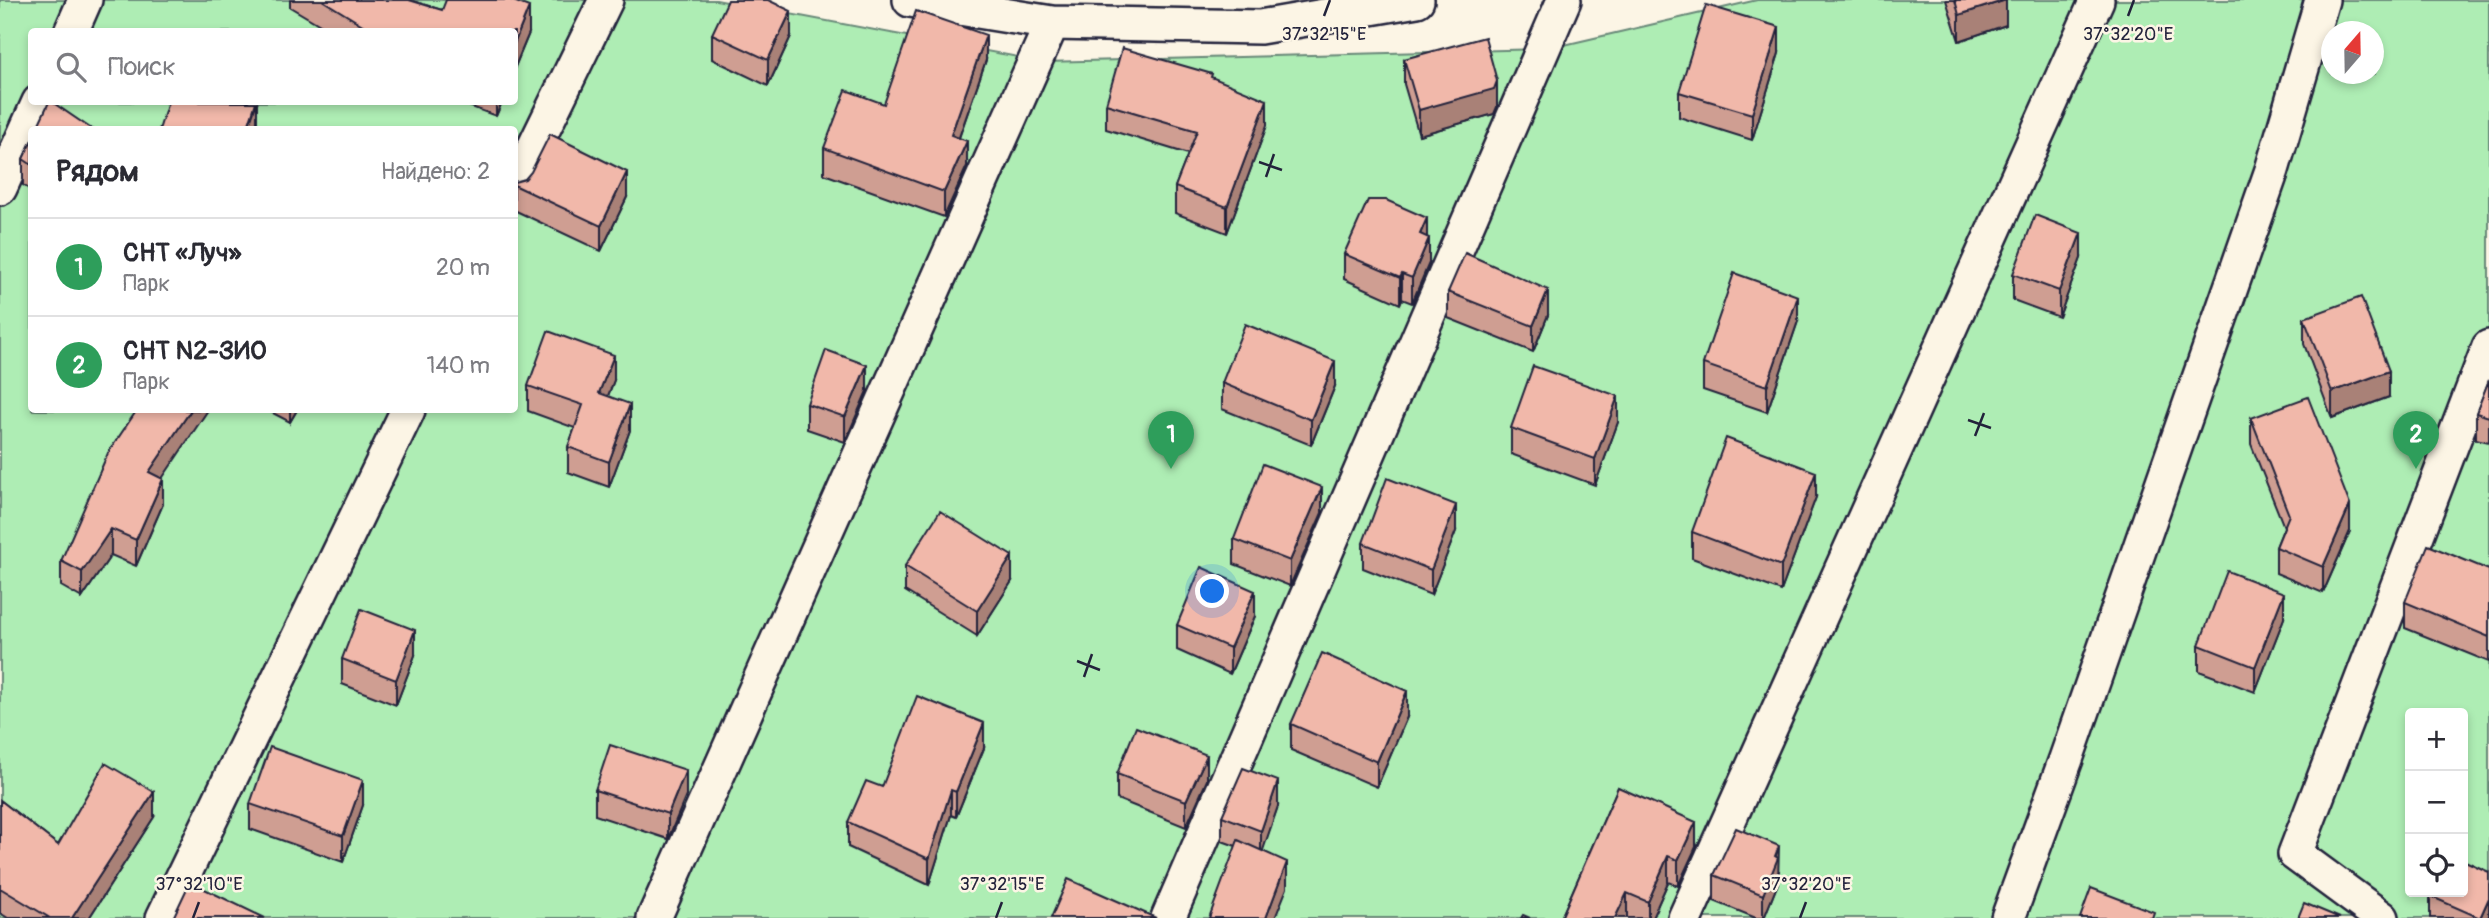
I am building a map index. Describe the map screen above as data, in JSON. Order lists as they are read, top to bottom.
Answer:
{
  "north": "top",
  "page": {
    "search": "Поиск",
    "heading": ["Рядом", "Найдено: 2"],
    "list": [
      {
        "mark": "1",
        "name": "СНТ «Луч»",
        "note": "Парк",
        "value": "20 m"
      },
      {
        "mark": "2",
        "name": "СНТ N2-ЗИО",
        "note": "Парк",
        "value": "140 m"
      }
    ],
    "pins": ["1", "2"],
    "map_buttons": ["+", "−"]
  },
  "coordinates": ["37°32'15\"E", "37°32'20\"E", "37°32'10\"E"]
}
